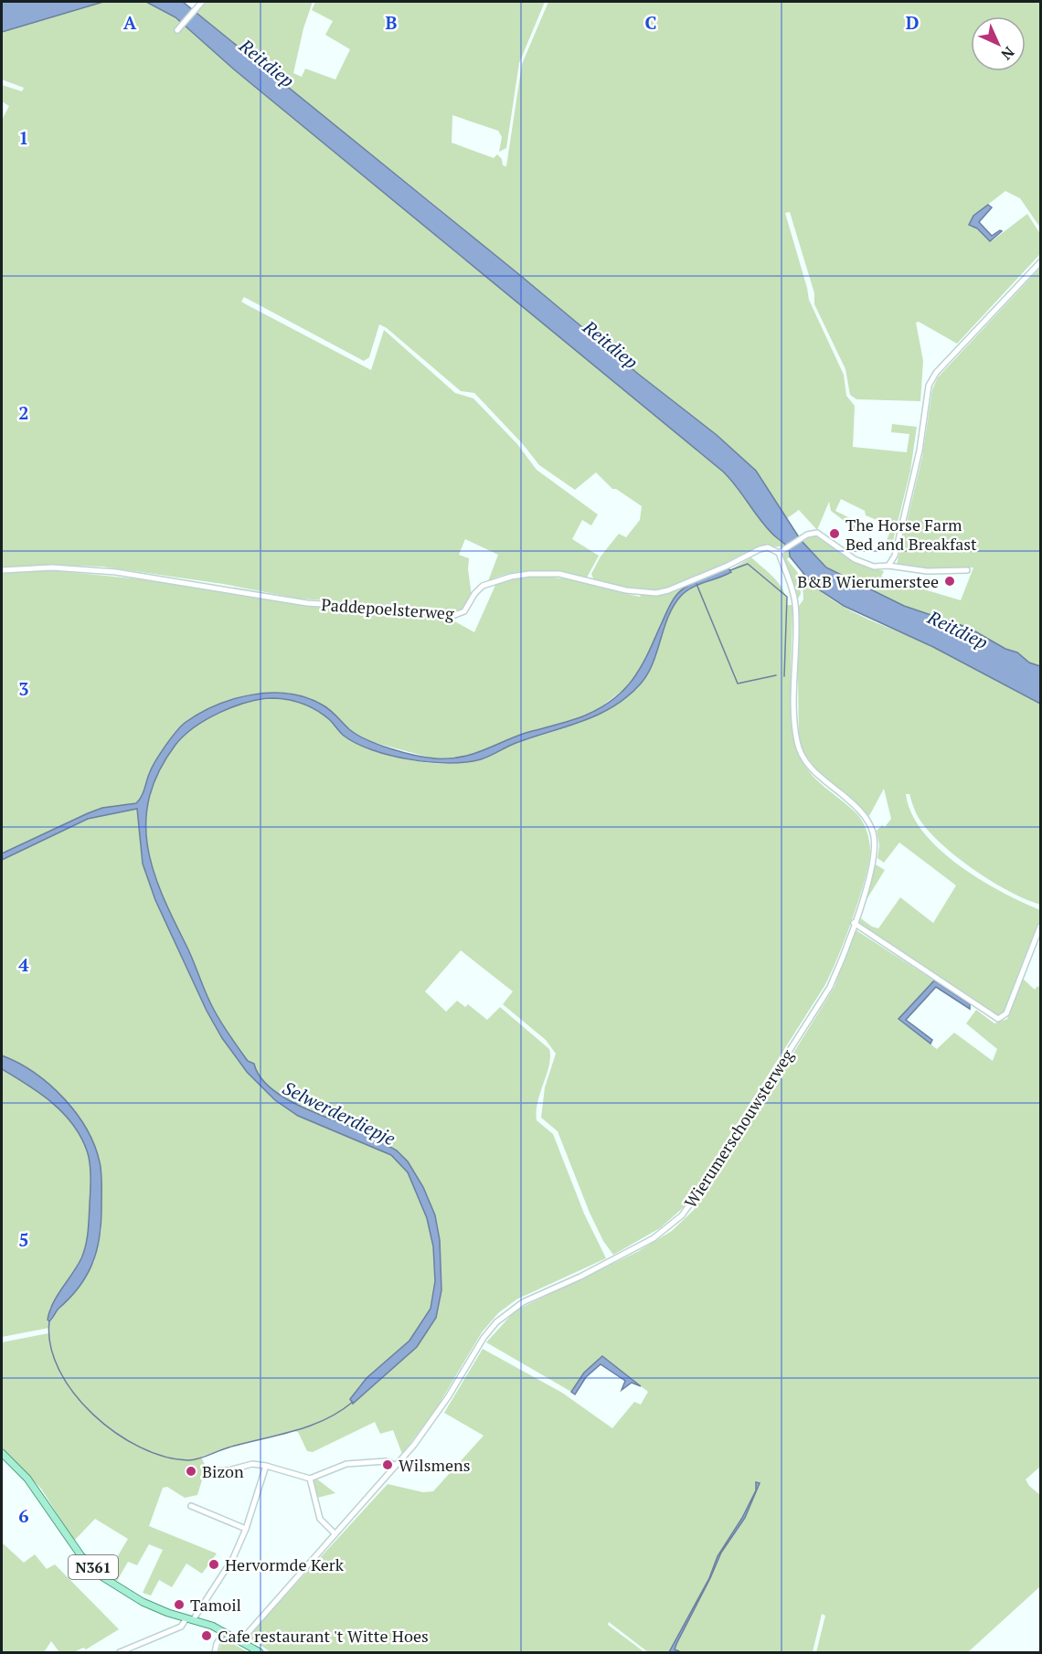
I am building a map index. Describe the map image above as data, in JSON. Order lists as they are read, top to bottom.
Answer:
{
  "streets": {
    "main road": ["N361"],
    "street": ["Paddepoelsterweg", "Wierumerschouwsterweg"]
  },
  "crossings": [
    ["Paddepoelsterweg", "Wierumerschouwsterweg"],
    ["Wierumerschouwsterweg", "N361"]
  ],
  "water": ["Reitdiep", "Selwerderdiepje"],
  "places": [
    "The Horse Farm Bed and Breakfast",
    "B&B Wierumerstee",
    "Wilsmens",
    "Bizon",
    "Hervormde Kerk",
    "Tamoil",
    "Cafe restaurant 't Witte Hoes"
  ],
  "north": "bottom right",
  "grid": {
    "columns": [
      "A",
      "B",
      "C",
      "D"
    ],
    "rows": [
      "1",
      "2",
      "3",
      "4",
      "5",
      "6"
    ]
  }
}
